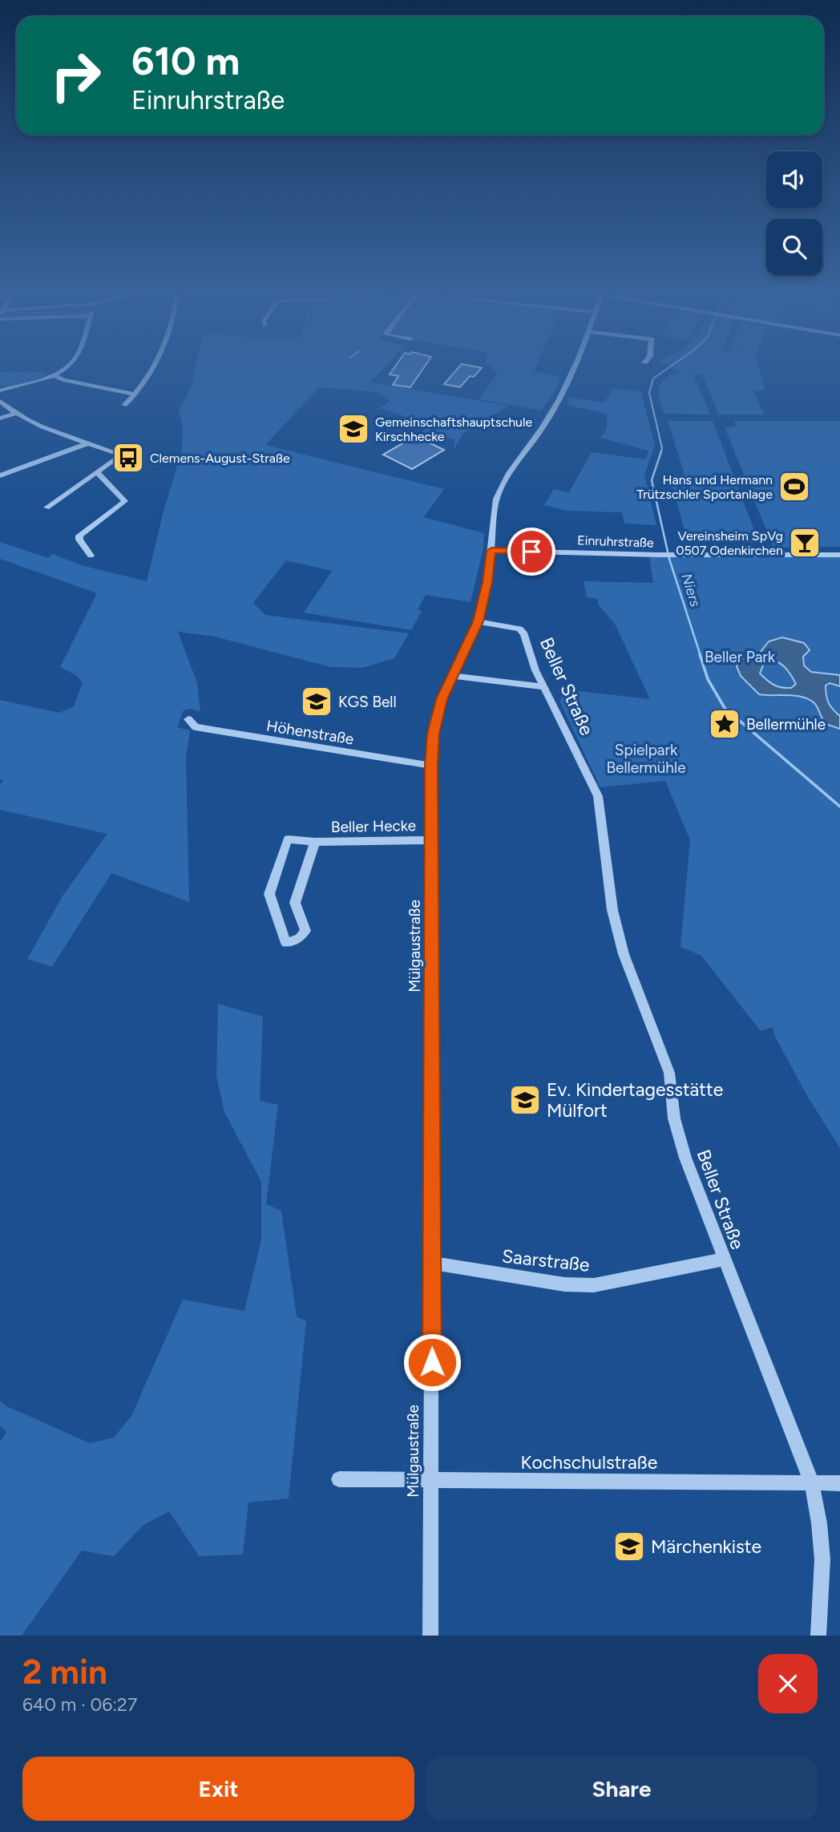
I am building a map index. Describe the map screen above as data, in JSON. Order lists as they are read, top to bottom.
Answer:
{
  "streets": {
    "street": [
      "Einruhrstraße",
      "Beller Straße",
      "Höhenstraße",
      "Beller Hecke",
      "Mülgaustraße",
      "Saarstraße",
      "Kochschulstraße"
    ]
  },
  "crossings": [
    ["Einruhrstraße", "Mülgaustraße"],
    ["Beller Straße", "Mülgaustraße"],
    ["Beller Straße", "Saarstraße"],
    ["Beller Straße", "Kochschulstraße"],
    ["Höhenstraße", "Mülgaustraße"],
    ["Beller Hecke", "Mülgaustraße"],
    ["Mülgaustraße", "Saarstraße"],
    ["Mülgaustraße", "Kochschulstraße"]
  ],
  "water": ["Niers"],
  "parks": ["Beller Park", "Spielpark Bellermühle"],
  "places": {
    "school or university": [
      "Gemeinschaftshauptschule Kirschhecke",
      "KGS Bell",
      "Ev. Kindertagesstätte Mülfort",
      "Märchenkiste"
    ],
    "bus stop": ["Clemens-August-Straße"],
    "sports": ["Hans und Hermann Trützschler Sportanlage"],
    "bar": ["Vereinsheim SpVg 0507 Odenkirchen"],
    "place": ["Bellermühle"]
  },
  "page": {
    "turn": ["610 m", "Einruhrstraße"],
    "heading": ["2 min", "640 m · 06:27"],
    "buttons": ["Exit", "Share"]
  }
}
